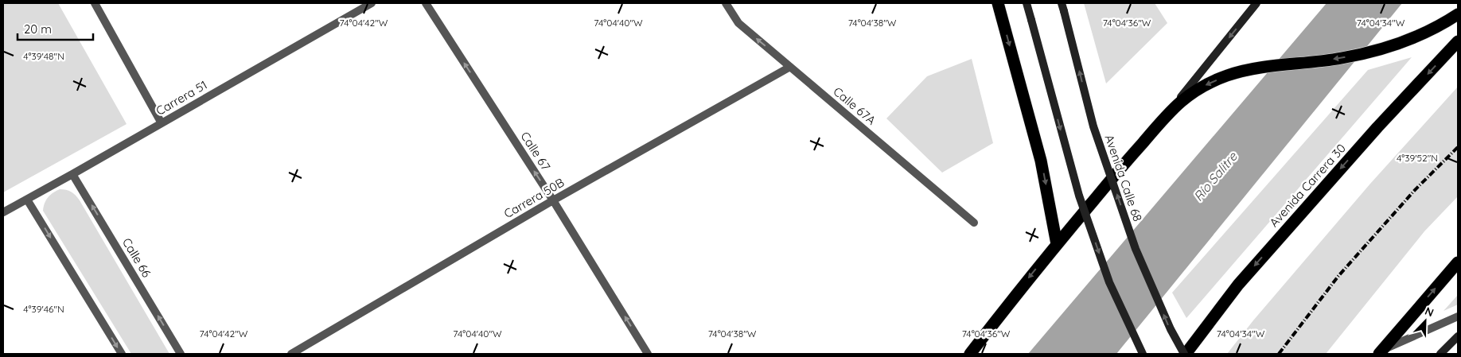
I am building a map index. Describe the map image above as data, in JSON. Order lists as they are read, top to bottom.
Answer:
{
  "streets": {
    "highway": ["Avenida Carrera 30"],
    "main road": ["Avenida Calle 68"],
    "street": [
      "Carrera 51",
      "Calle 67A",
      "Calle 67",
      "Carrera 50B",
      "Calle 66"
    ]
  },
  "crossings": [
    ["Carrera 51", "Calle 66"],
    ["Calle 67A", "Carrera 50B"],
    ["Calle 67", "Carrera 50B"],
    ["Avenida Calle 68", "Avenida Carrera 30"]
  ],
  "one_way": ["Calle 67", "Avenida Carrera 30"],
  "water": ["Río Salitre"],
  "scale_bar": "20 m",
  "north": "top right",
  "coordinates": [
    "74°04'42\"W",
    "74°04'40\"W",
    "74°04'38\"W",
    "74°04'36\"W",
    "74°04'34\"W",
    "4°39'48\"N",
    "4°39'52\"N",
    "4°39'46\"N"
  ]
}
